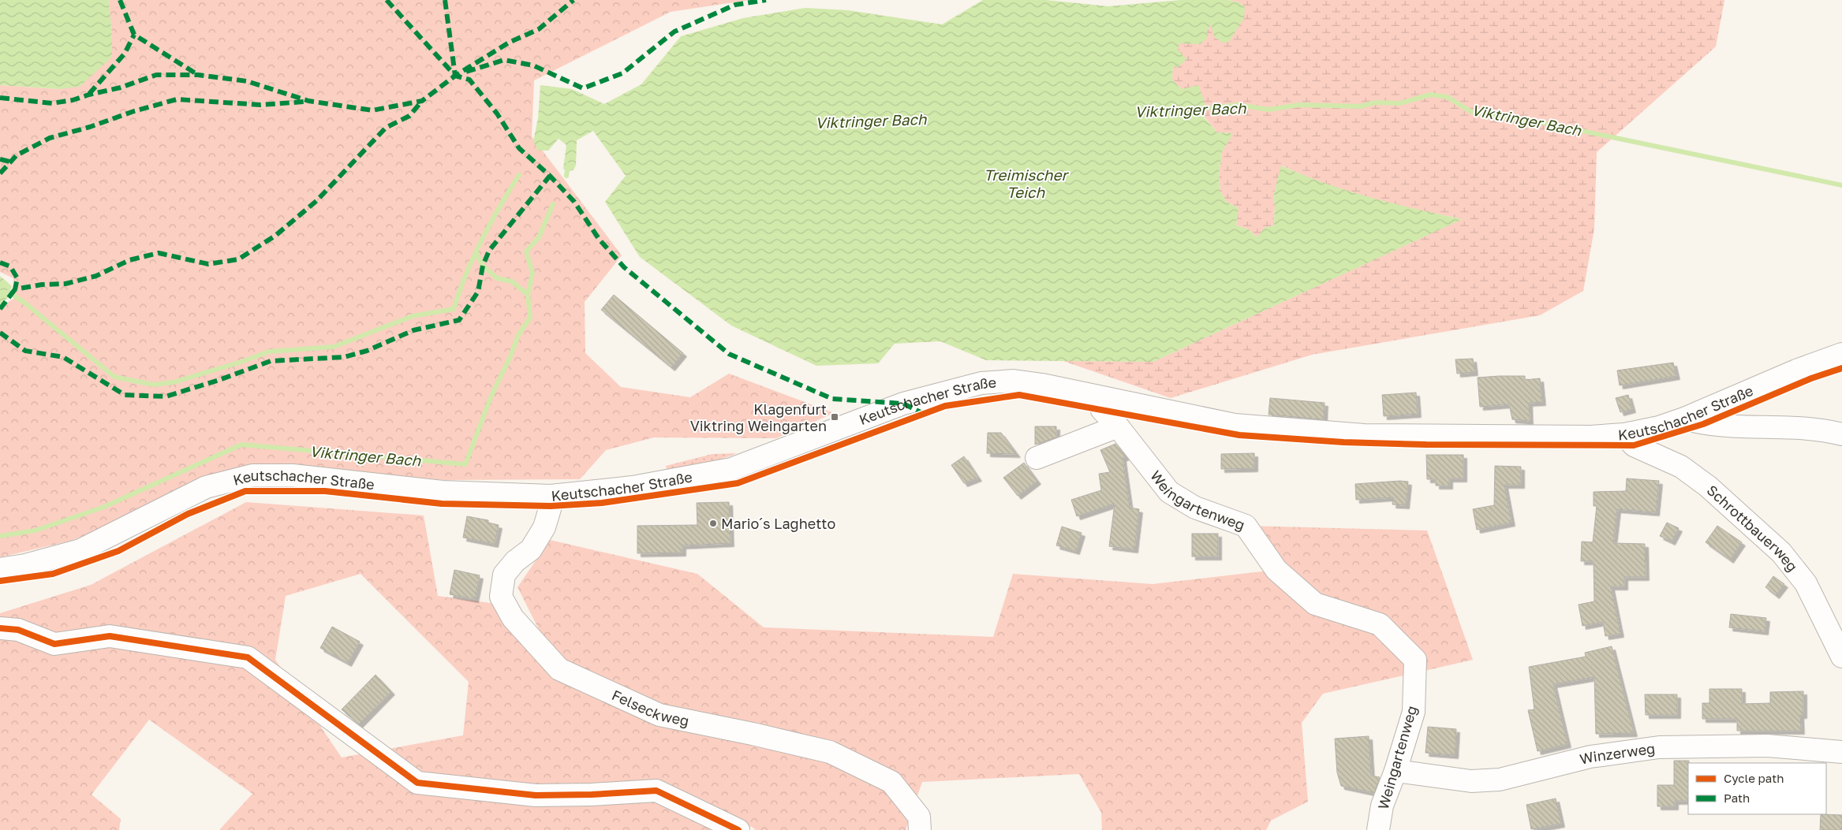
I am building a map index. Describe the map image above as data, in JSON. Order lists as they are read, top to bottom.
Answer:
{
  "streets": {
    "street": [
      "Keutschacher Straße",
      "Weingartenweg",
      "Schrottbauerweg",
      "Felseckweg",
      "Winzerweg"
    ]
  },
  "crossings": [
    ["Keutschacher Straße", "Weingartenweg"],
    ["Keutschacher Straße", "Schrottbauerweg"],
    ["Keutschacher Straße", "Felseckweg"],
    ["Weingartenweg", "Winzerweg"]
  ],
  "water": ["Viktringer Bach", "Treimischer Teich"],
  "places": {
    "transit": ["Klagenfurt Viktring Weingarten"],
    "other": ["Mario´s Laghetto"]
  },
  "legend": ["Cycle path", "Path"]
}
